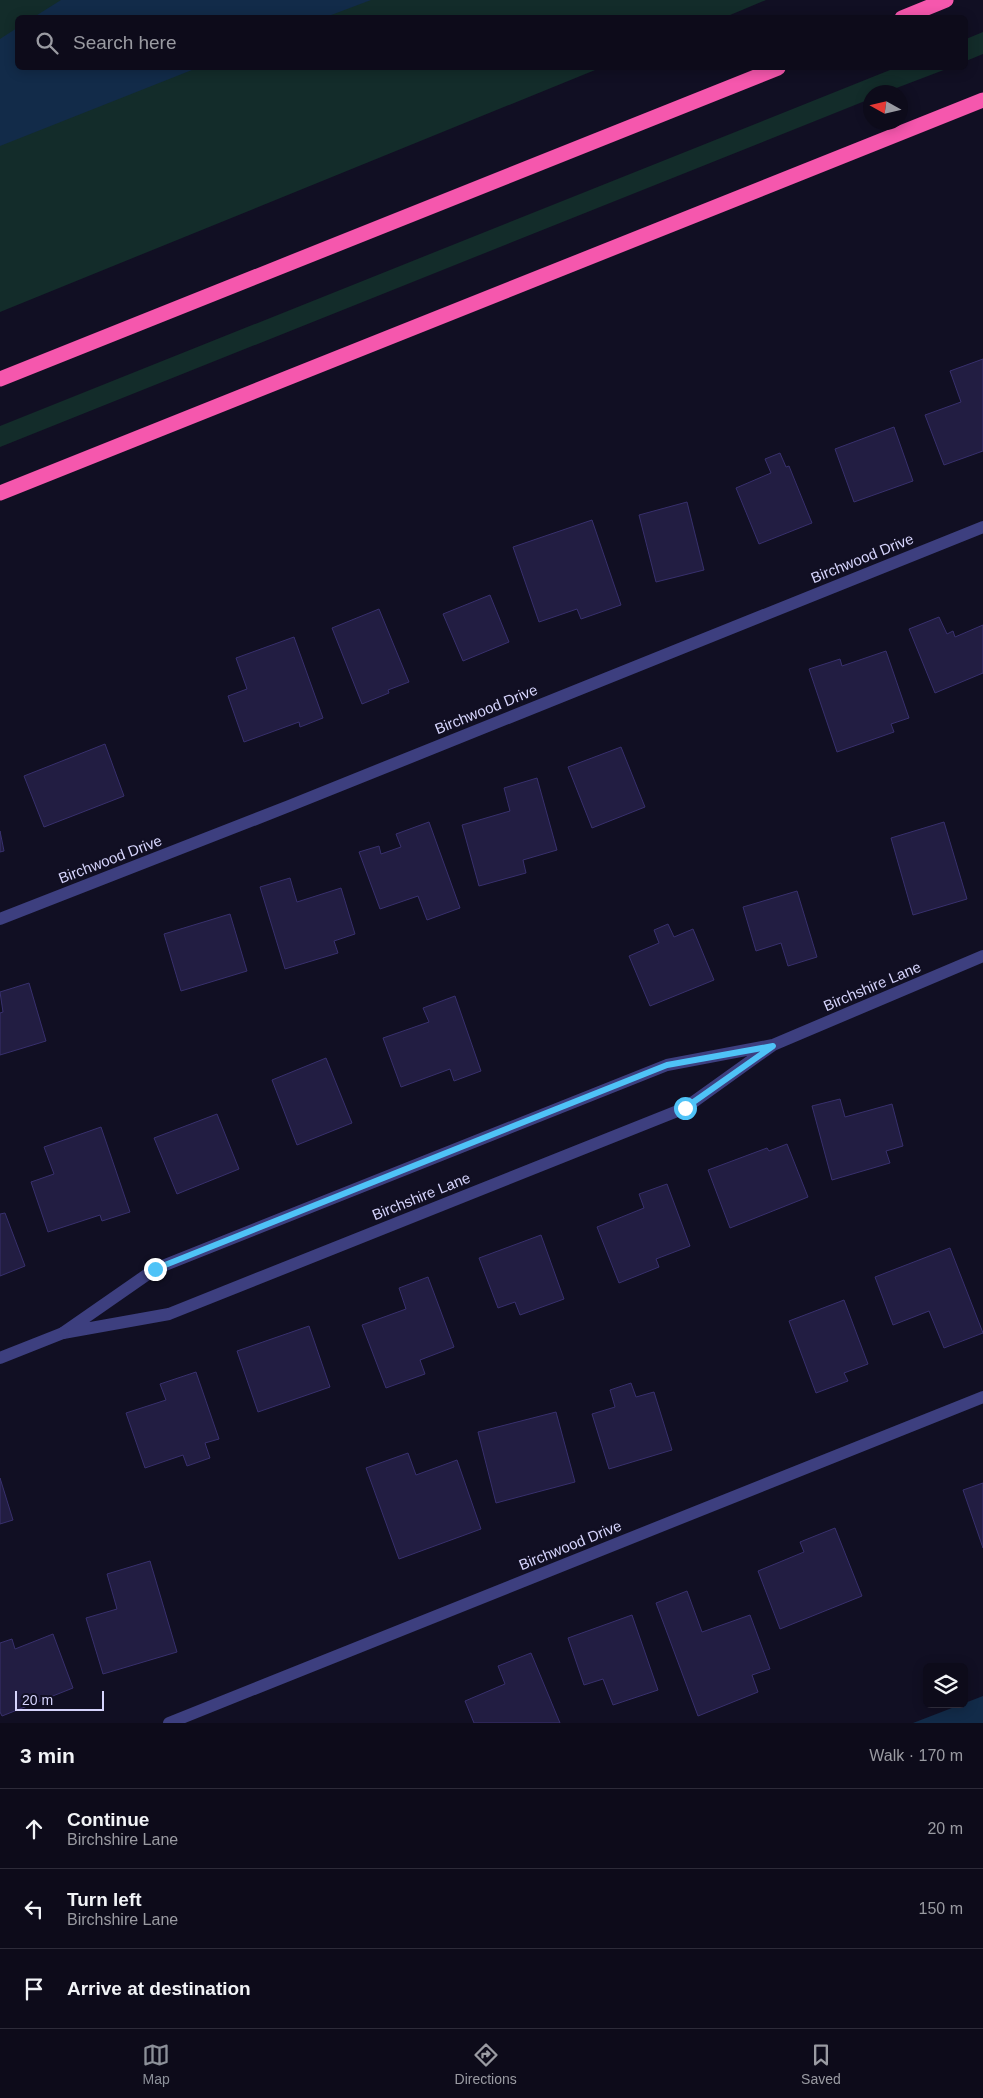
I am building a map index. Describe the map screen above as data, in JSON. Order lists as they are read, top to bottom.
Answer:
{
  "streets": {
    "street": ["Birchwood Drive", "Birchshire Lane"]
  },
  "scale_bar": "20 m",
  "north": "left",
  "page": {
    "search": "Search here",
    "scale": "20 m",
    "heading": ["3 min", "Walk · 170 m"],
    "list": [
      ["Continue", "Birchshire Lane", "20 m"],
      ["Turn left", "Birchshire Lane", "150 m"],
      "Arrive at destination"
    ],
    "nav": ["Map", "Directions", "Saved"]
  }
}
